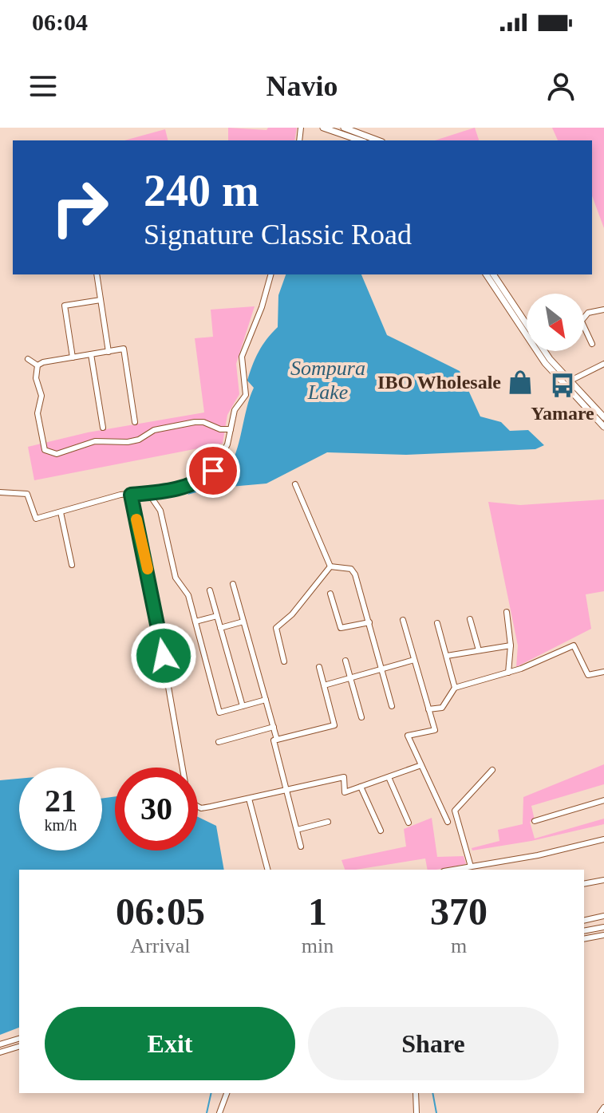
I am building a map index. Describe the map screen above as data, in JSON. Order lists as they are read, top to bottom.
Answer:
{
  "water": ["Sompura Lake"],
  "places": {
    "shop": ["IBO Wholesale"],
    "bus stop": ["Yamare"]
  },
  "north": "bottom right",
  "page": {
    "status": "06:04",
    "header": "Navio",
    "turn": ["240 m", "Signature Classic Road"],
    "speed": "21 km/h",
    "limit": "30",
    "eta": [
      "06:05",
      "Arrival",
      "1",
      "min",
      "370",
      "m"
    ],
    "buttons": ["Exit", "Share"]
  }
}
